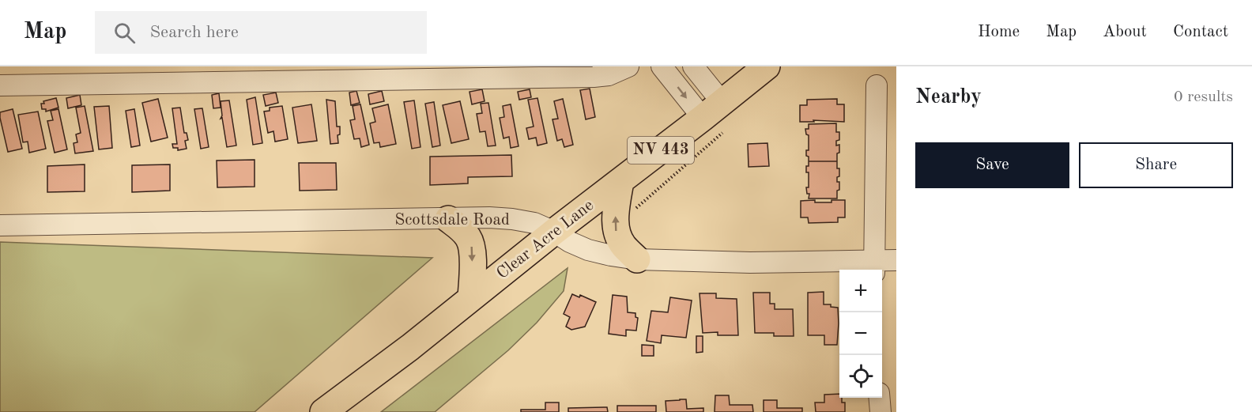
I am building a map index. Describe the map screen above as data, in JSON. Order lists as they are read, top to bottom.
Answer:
{
  "streets": {
    "main road": ["NV 443", "Clear Acre Lane"],
    "street": ["Scottsdale Road"]
  },
  "crossings": [
    ["Scottsdale Road", "Clear Acre Lane"]
  ],
  "page": {
    "header": "Map",
    "search": "Search here",
    "nav": [
      "Home",
      "Map",
      "About",
      "Contact"
    ],
    "heading": ["Nearby", "0 results"],
    "buttons": ["Save", "Share"],
    "map_buttons": ["+", "−"]
  }
}
